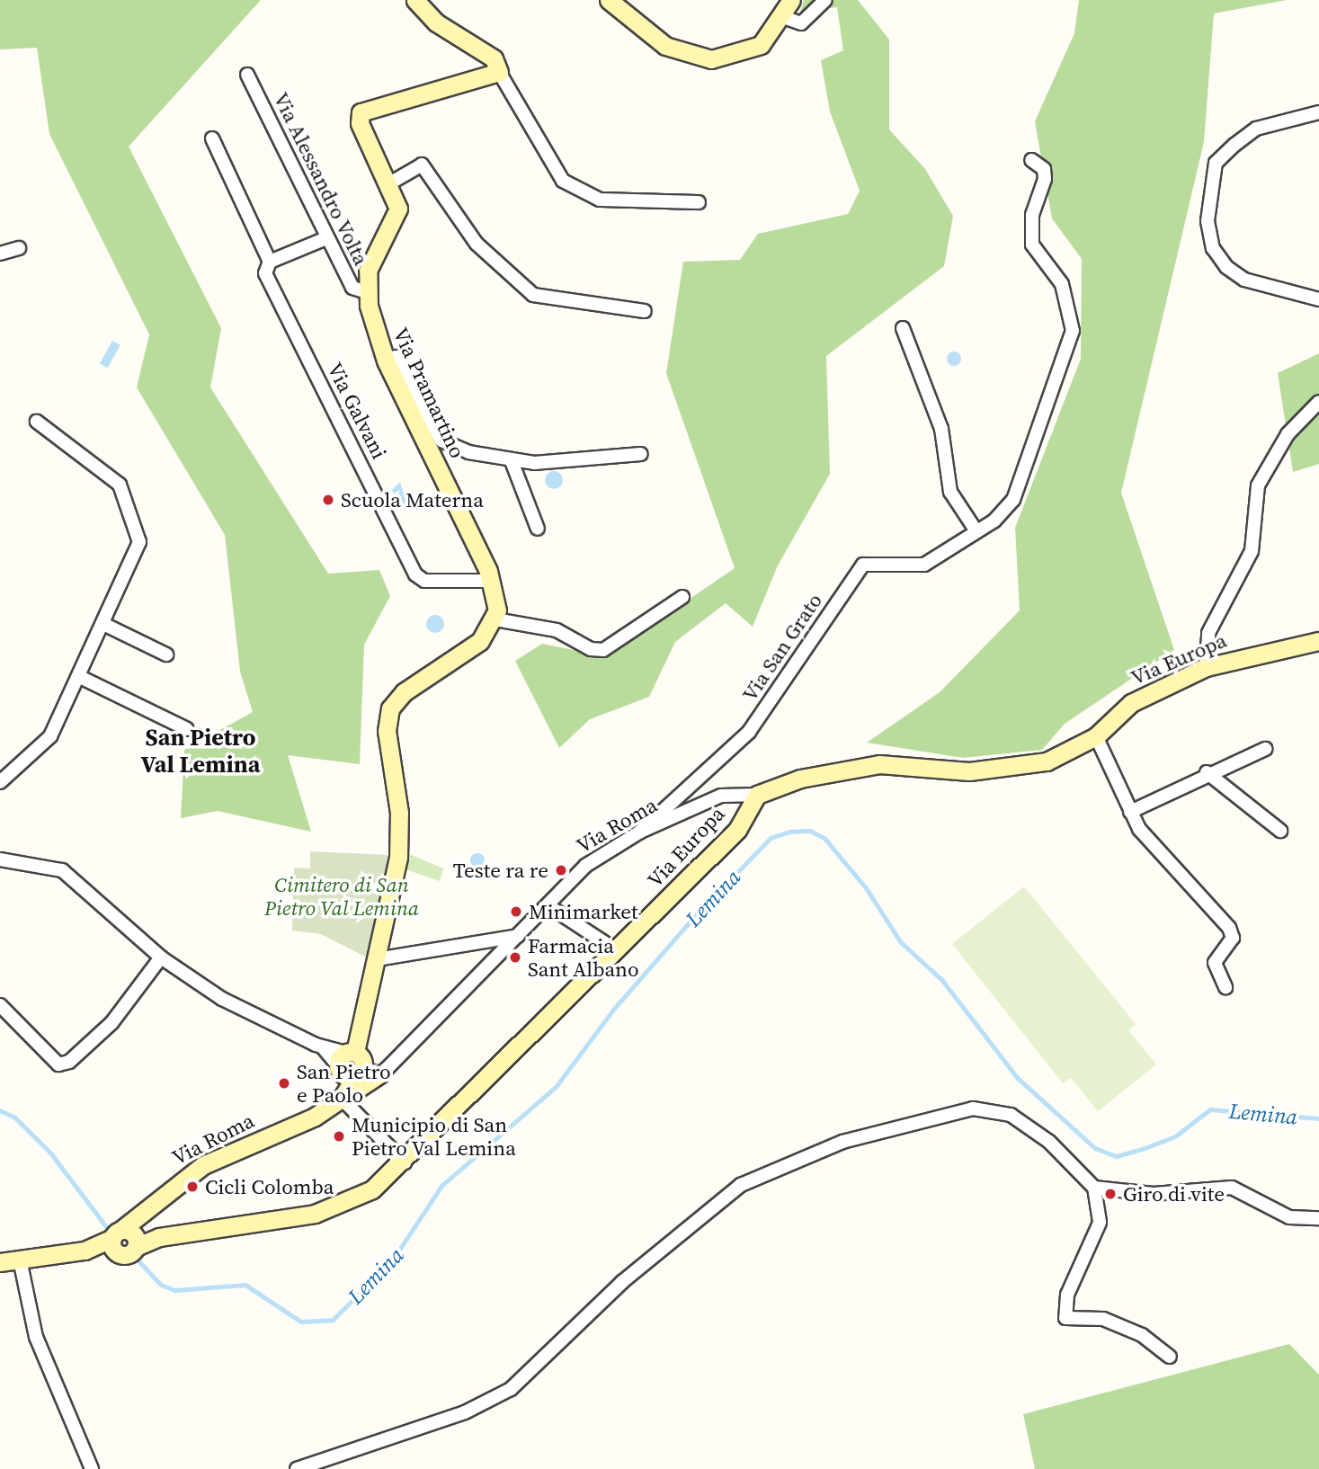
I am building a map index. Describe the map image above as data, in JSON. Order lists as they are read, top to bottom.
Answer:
{
  "streets": {
    "street": [
      "Via Alessandro Volta",
      "Via Pramartino",
      "Via Galvani",
      "Via San Grato",
      "Via Europa",
      "Via Roma"
    ]
  },
  "crossings": [
    ["Via Alessandro Volta", "Via Pramartino"],
    ["Via Pramartino", "Via Galvani"],
    ["Via San Grato", "Via Roma"],
    ["Via Europa", "Via Roma"]
  ],
  "districts": ["San Pietro Val Lemina"],
  "water": ["Lemina"],
  "parks": ["Cimitero di San Pietro Val Lemina"],
  "places": [
    "Scuola Materna",
    "Teste ra re",
    "Minimarket",
    "Farmacia Sant Albano",
    "San Pietro e Paolo",
    "Municipio di San Pietro Val Lemina",
    "Cicli Colomba",
    "Giro di vite"
  ]
}
